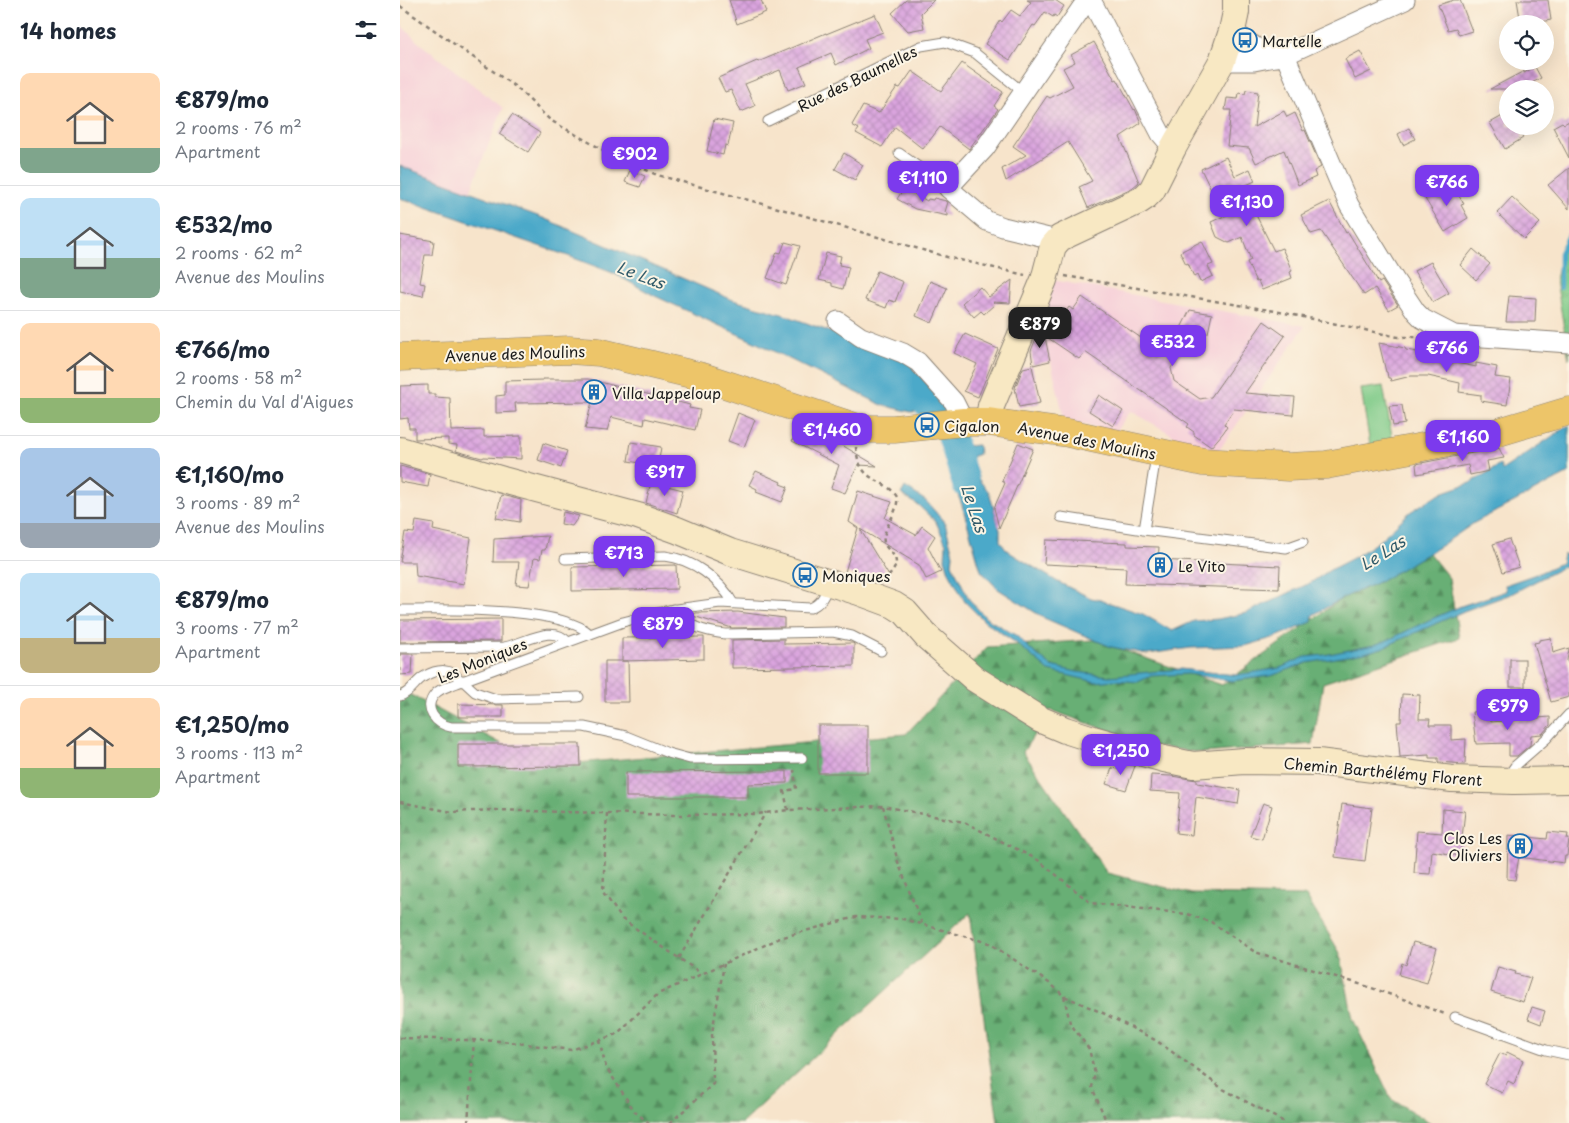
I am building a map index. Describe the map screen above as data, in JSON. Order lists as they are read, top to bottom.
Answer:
{
  "streets": {
    "main road": ["Avenue des Moulins"],
    "street": ["Chemin Barthélémy Florent"],
    "lane": ["Rue des Baumelles", "Les Moniques"]
  },
  "crossings": [
    ["Les Moniques", "Chemin Barthélémy Florent"]
  ],
  "water": ["Le Las"],
  "places": {
    "bus stop": ["Martelle", "Cigalon", "Moniques"],
    "building": ["Villa Jappeloup", "Le Vito", "Clos Les Oliviers"]
  },
  "page": {
    "heading": "14 homes",
    "list": [
      {
        "name": "€879/mo",
        "note": "2 rooms · 76 m² · Apartment"
      },
      {
        "name": "€532/mo",
        "note": "2 rooms · 62 m² · Avenue des Moulins"
      },
      {
        "name": "€766/mo",
        "note": "2 rooms · 58 m² · Chemin du Val d'Aigues"
      },
      {
        "name": "€1,160/mo",
        "note": "3 rooms · 89 m² · Avenue des Moulins"
      },
      {
        "name": "€879/mo",
        "note": "3 rooms · 77 m² · Apartment"
      },
      {
        "name": "€1,250/mo",
        "note": "3 rooms · 113 m² · Apartment"
      }
    ],
    "price": [
      "€902",
      "€1,110",
      "€766",
      "€1,130",
      "€879",
      "€532",
      "€766",
      "€1,460",
      "€1,160",
      "€917",
      "€713",
      "€879",
      "€979",
      "€1,250"
    ]
  }
}
